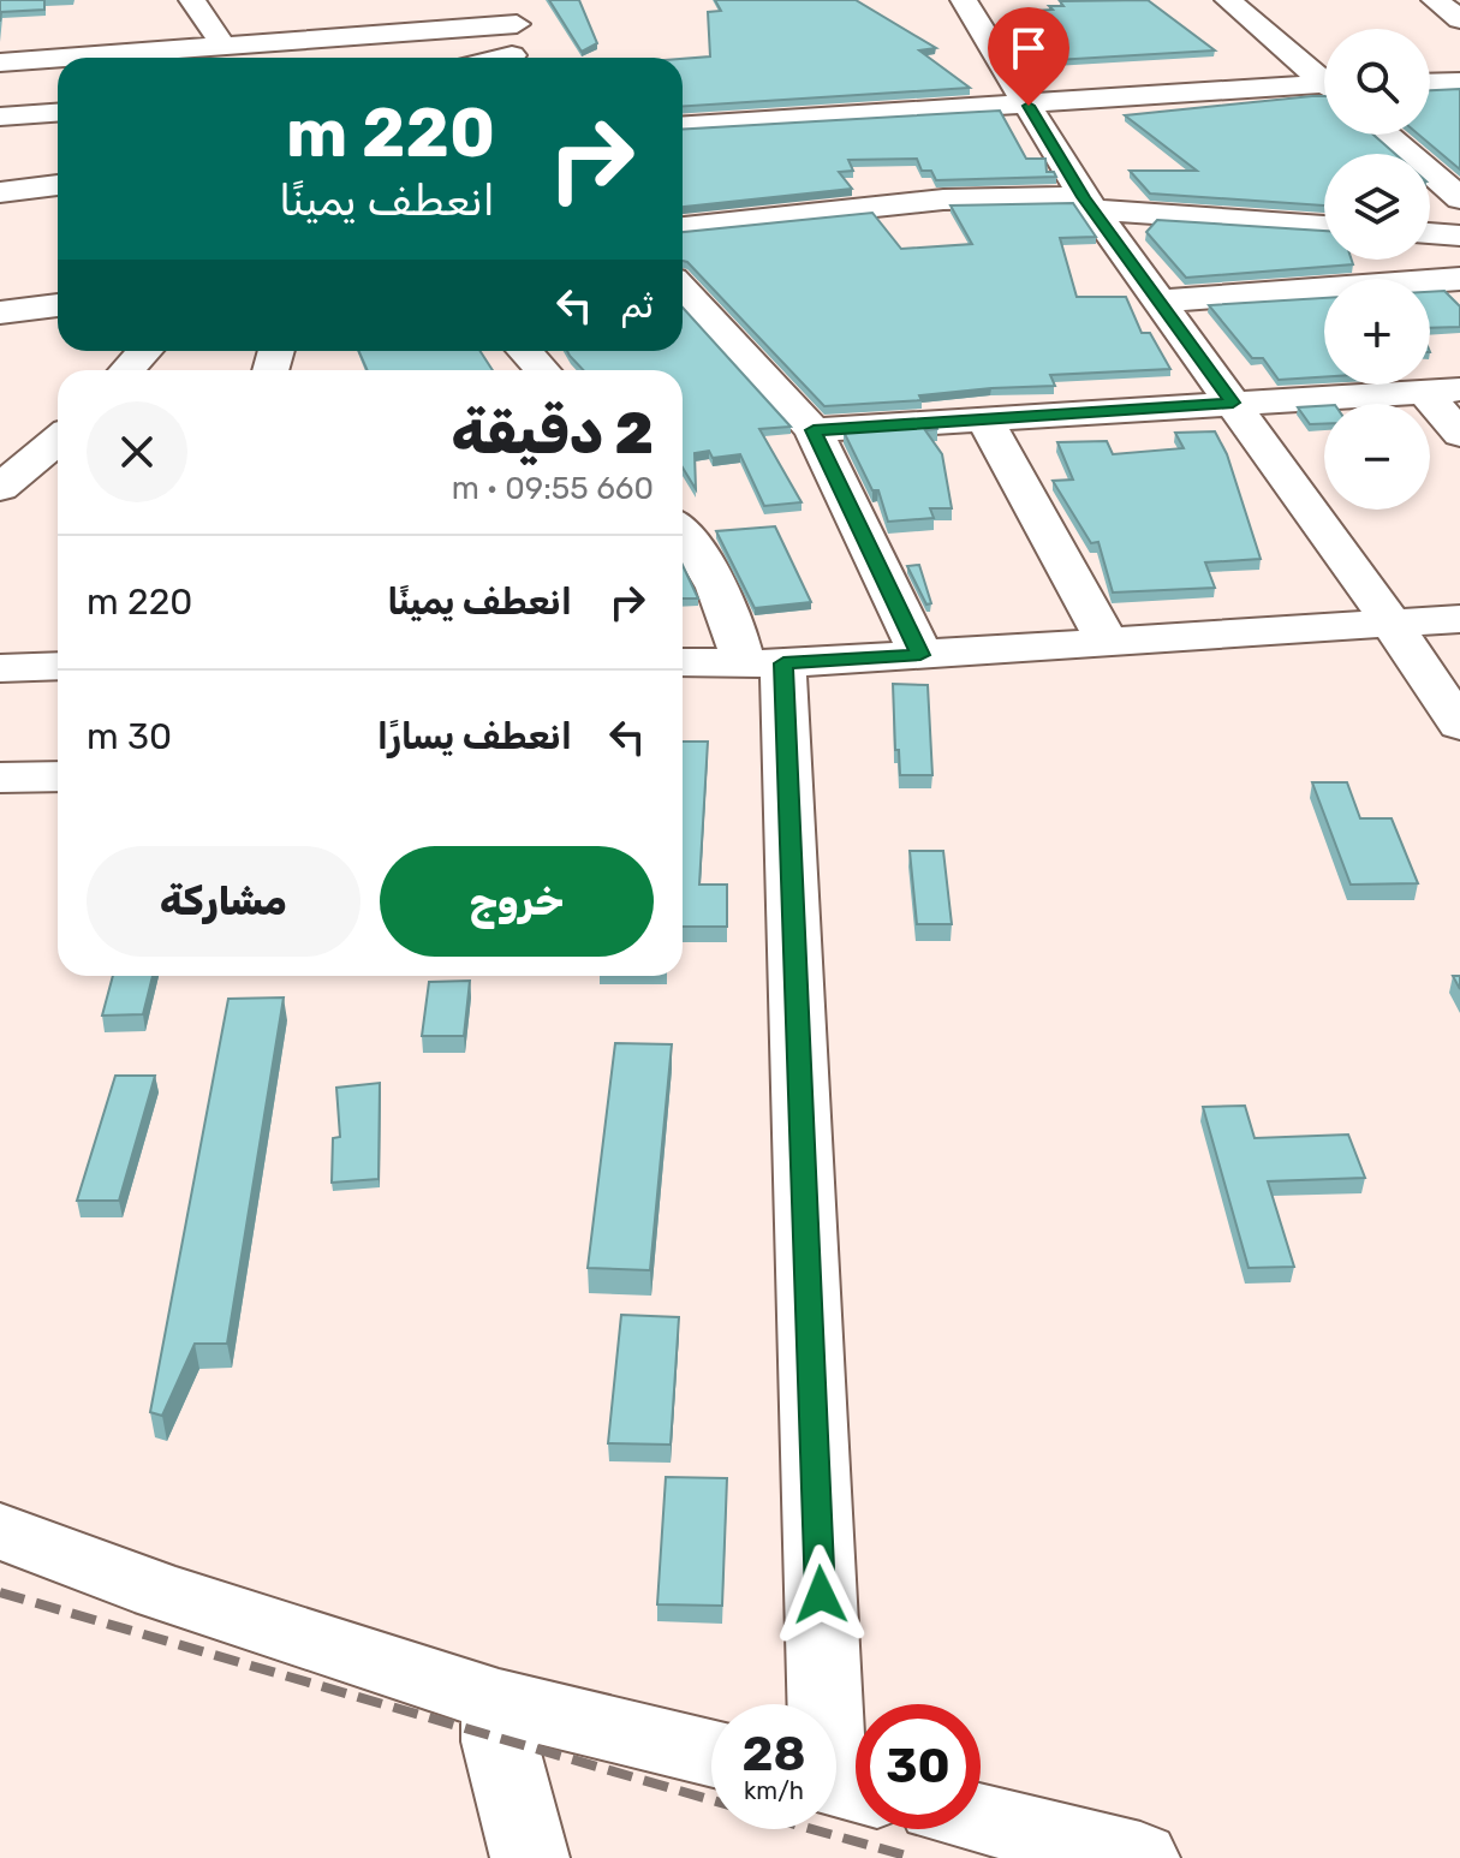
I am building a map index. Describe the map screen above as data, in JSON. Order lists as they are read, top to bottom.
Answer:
{
  "page": {
    "map_buttons": ["+", "−"],
    "turn": ["220 m", "انعطف يمينًا"],
    "then": "ثم",
    "heading": ["2 دقيقة", "660 m · 09:55"],
    "list": [
      {
        "name": "انعطف يمينًا",
        "value": "220 m"
      },
      {
        "name": "انعطف يسارًا",
        "value": "30 m"
      }
    ],
    "buttons": ["خروج", "مشاركة"],
    "speed": "28 km/h",
    "limit": "30"
  }
}
